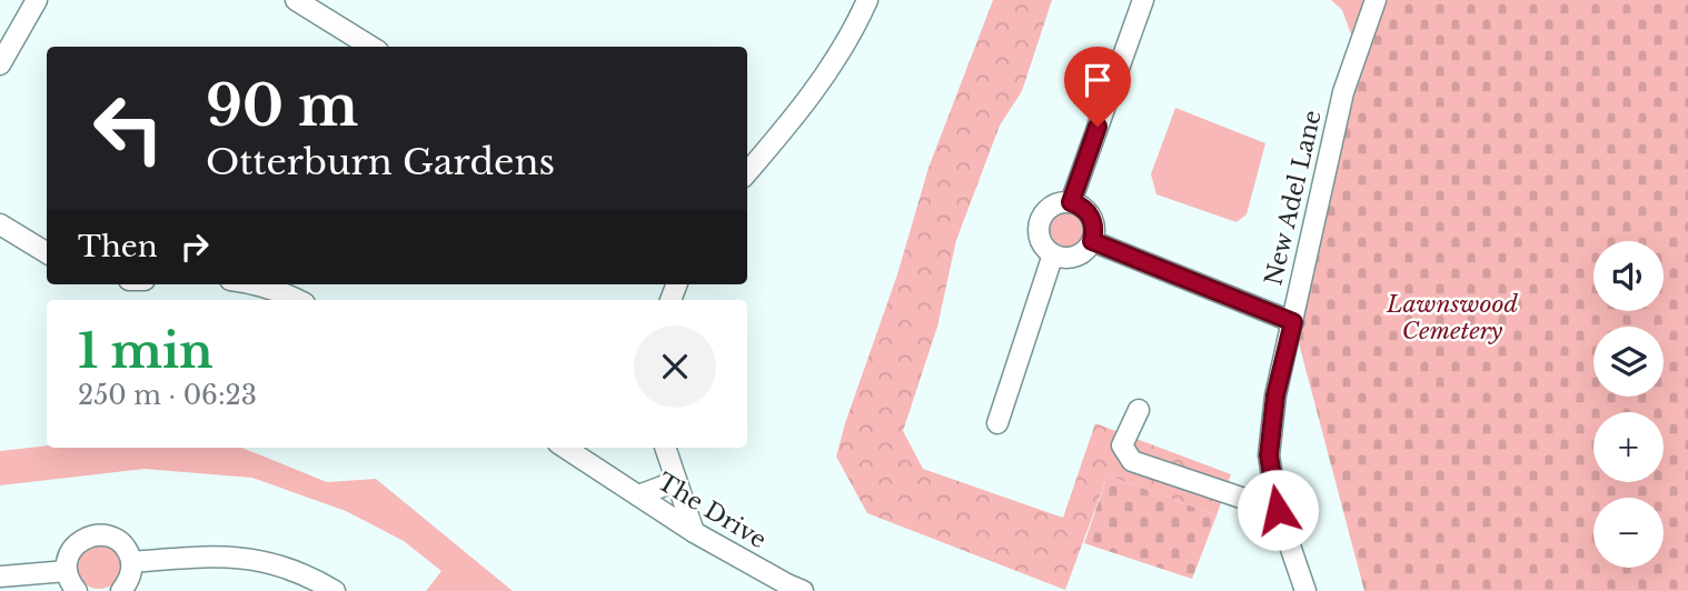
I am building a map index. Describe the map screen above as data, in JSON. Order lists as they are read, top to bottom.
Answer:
{
  "streets": {
    "street": ["New Adel Lane", "The Drive"]
  },
  "parks": ["Lawnswood Cemetery"],
  "page": {
    "turn": ["90 m", "Otterburn Gardens"],
    "then": "Then",
    "map_buttons": ["+", "−"],
    "heading": ["1 min", "250 m · 06:23"]
  }
}
